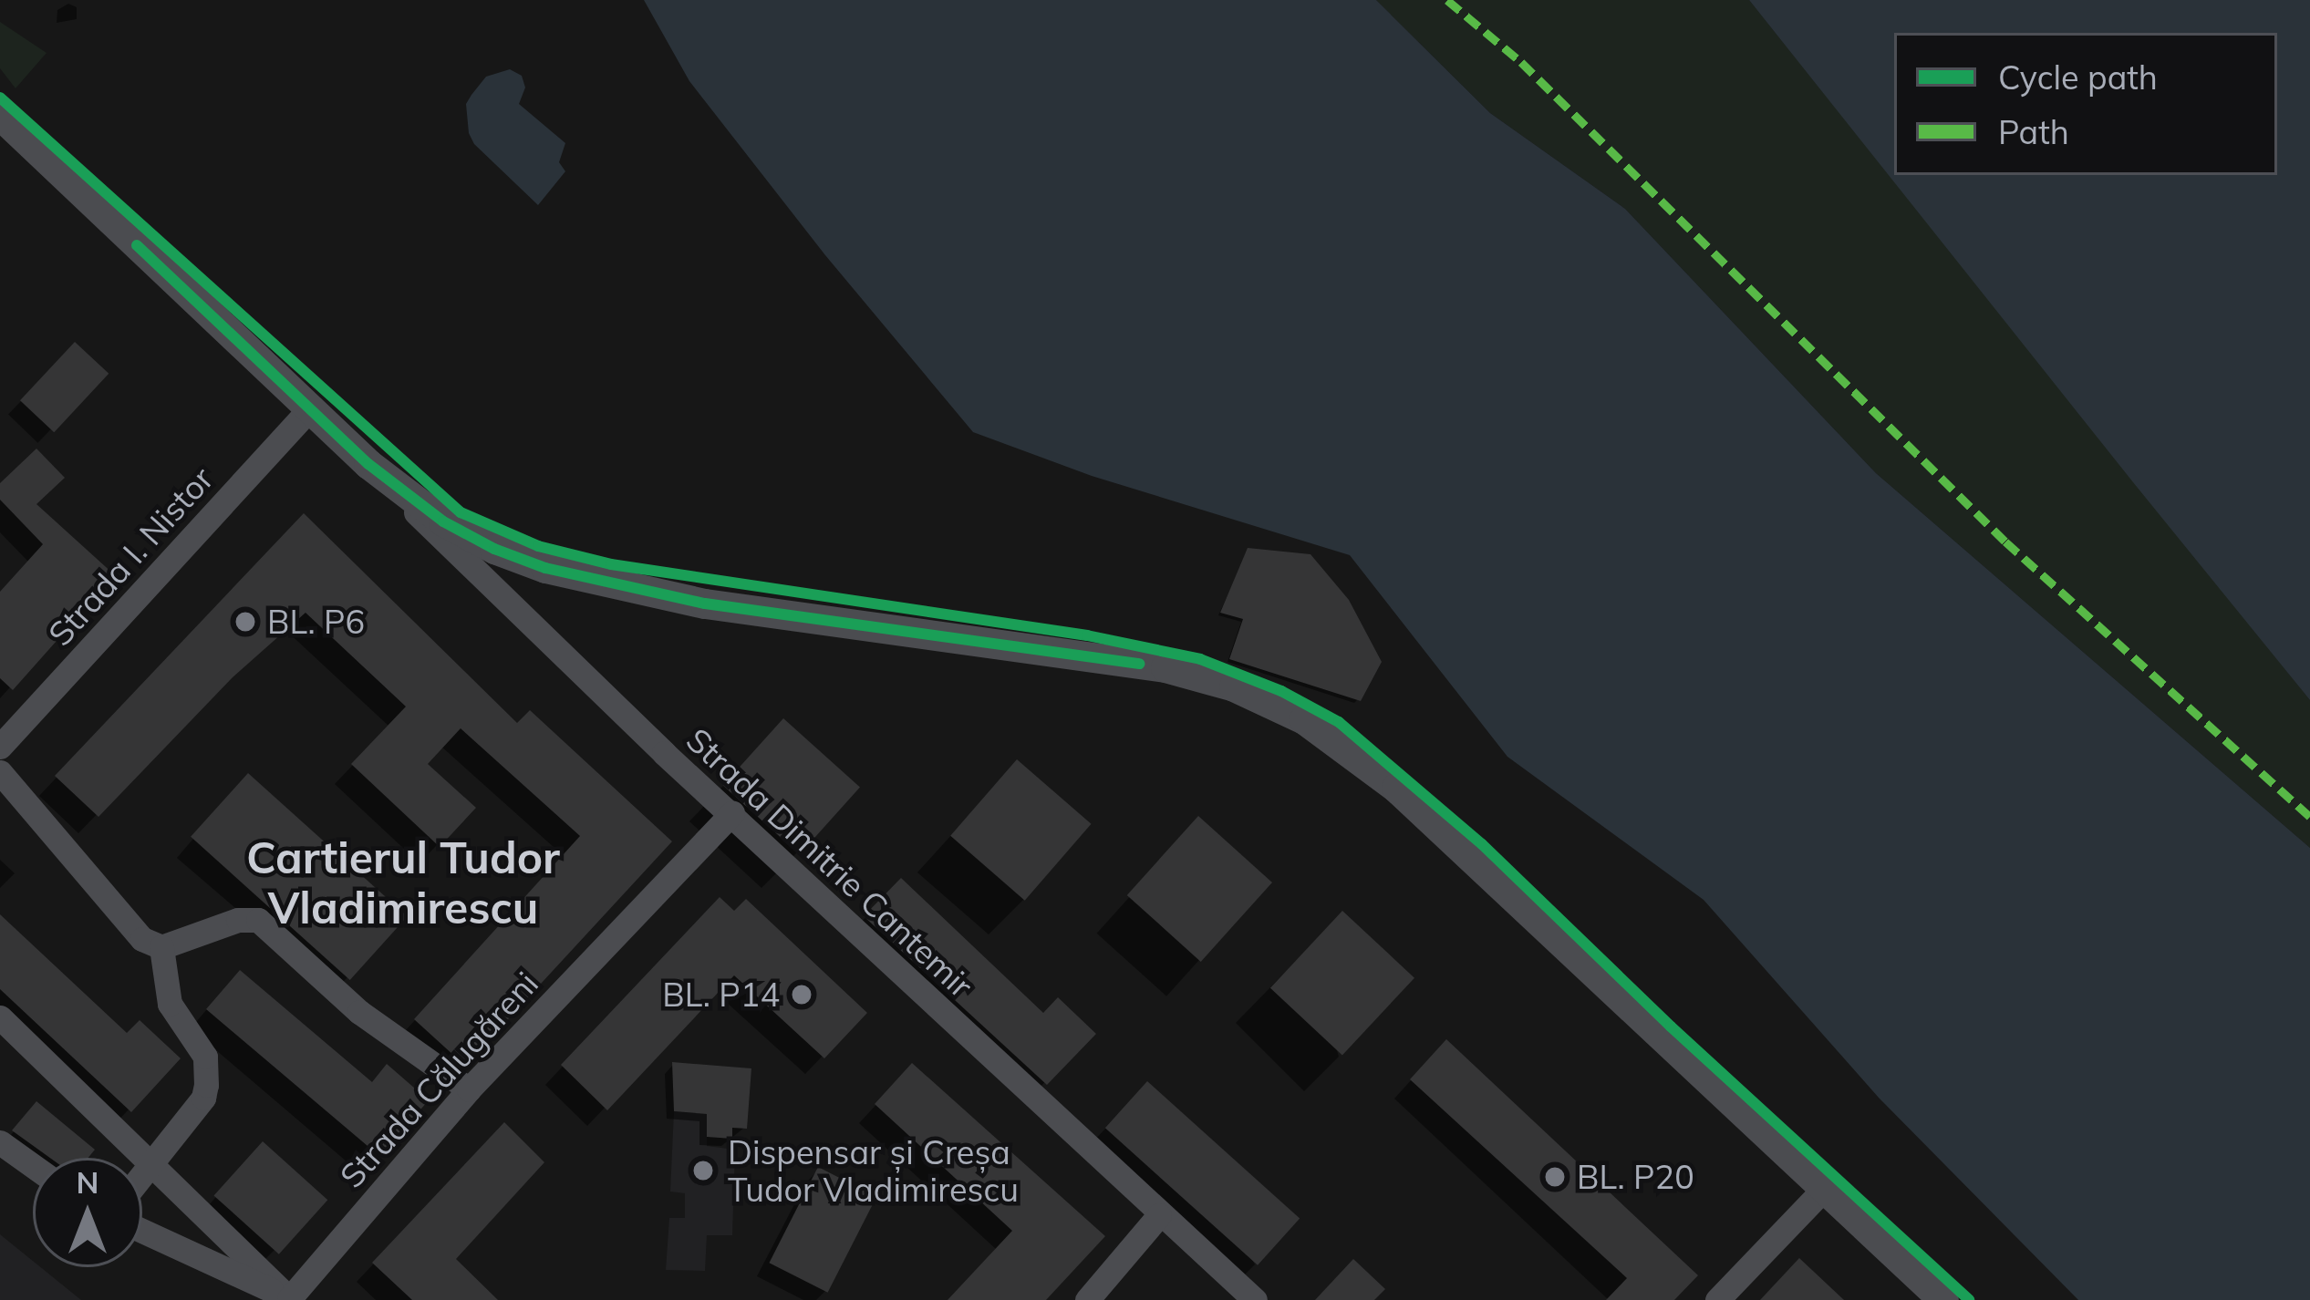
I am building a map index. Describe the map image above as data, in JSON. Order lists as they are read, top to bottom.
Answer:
{
  "streets": {
    "street": ["Strada I. Nistor", "Strada Dimitrie Cantemir", "Strada Călugăreni"]
  },
  "crossings": [
    ["Strada Dimitrie Cantemir", "Strada Călugăreni"]
  ],
  "districts": ["Cartierul Tudor Vladimirescu"],
  "places": [
    "BL. P6",
    "BL. P14",
    "Dispensar și Creșa Tudor Vladimirescu",
    "BL. P20"
  ],
  "legend": ["Cycle path", "Path"],
  "north": "top"
}
